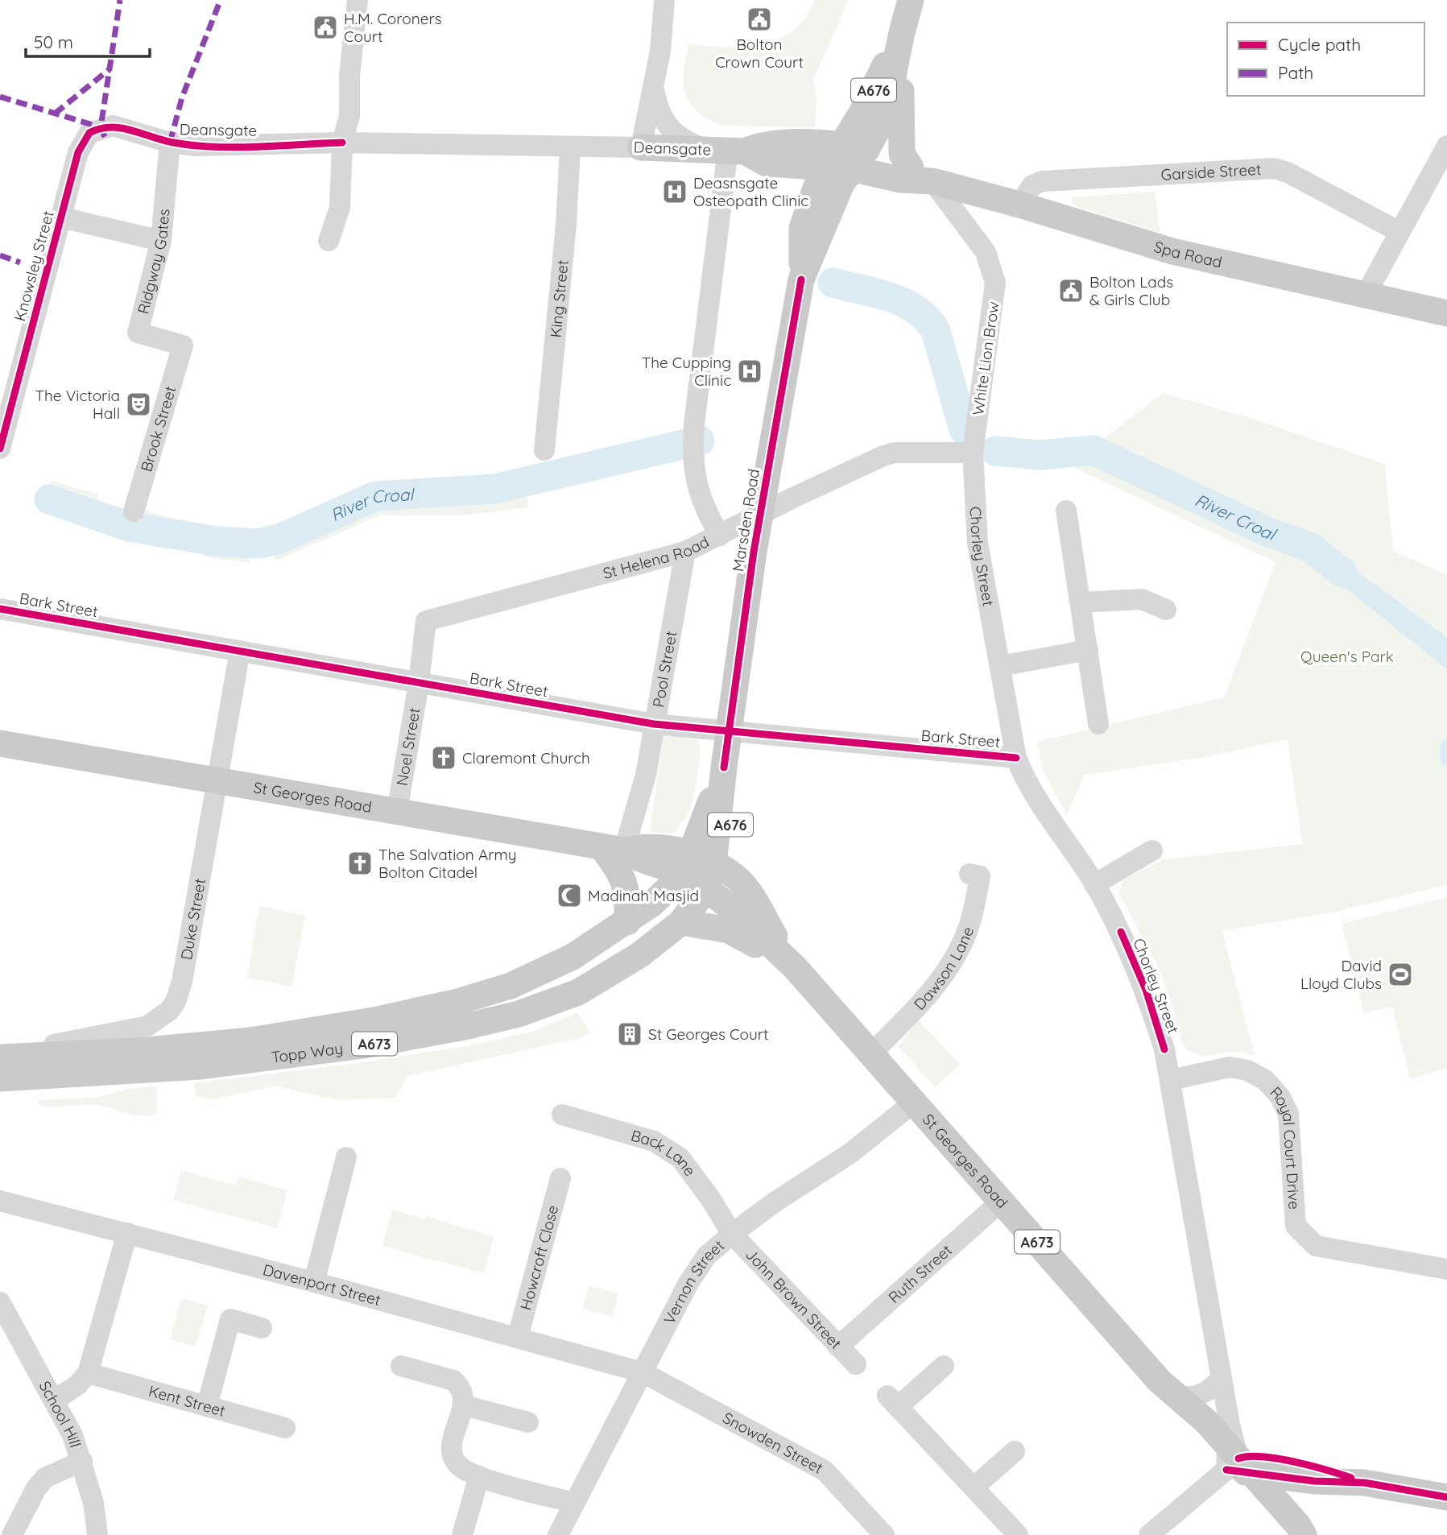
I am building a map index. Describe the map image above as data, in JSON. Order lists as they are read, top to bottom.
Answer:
{
  "streets": {
    "main road": [
      "A676",
      "Deansgate",
      "Spa Road",
      "Marsden Road",
      "St Georges Road",
      "A673",
      "Topp Way"
    ],
    "street": [
      "Garside Street",
      "Ridgway Gates",
      "Knowsley Street",
      "King Street",
      "White Lion Brow",
      "Brook Street",
      "Chorley Street",
      "St Helena Road",
      "Bark Street",
      "Pool Street",
      "Noel Street",
      "Duke Street",
      "Dawson Lane",
      "Royal Court Drive",
      "Back Lane",
      "Howcroft Close",
      "Ruth Street",
      "Vernon Street",
      "Davenport Street",
      "John Brown Street",
      "Kent Street",
      "School Hill",
      "Snowden Street"
    ]
  },
  "crossings": [
    ["A676", "Deansgate"],
    ["A676", "Spa Road"],
    ["A676", "Marsden Road"],
    ["A676", "St Georges Road"],
    ["Deansgate", "Spa Road"],
    ["Deansgate", "Ridgway Gates"],
    ["Deansgate", "Knowsley Street"],
    ["Deansgate", "King Street"],
    ["Deansgate", "Marsden Road"],
    ["Garside Street", "Spa Road"],
    ["Spa Road", "White Lion Brow"],
    ["Spa Road", "Marsden Road"],
    ["Ridgway Gates", "Brook Street"],
    ["White Lion Brow", "Chorley Street"],
    ["White Lion Brow", "St Helena Road"],
    ["Marsden Road", "St Georges Road"],
    ["Marsden Road", "Topp Way"],
    ["Chorley Street", "St Helena Road"],
    ["Chorley Street", "Bark Street"],
    ["Chorley Street", "St Georges Road"],
    ["Chorley Street", "Royal Court Drive"],
    ["St Helena Road", "Pool Street"],
    ["St Helena Road", "Noel Street"],
    ["Bark Street", "Pool Street"],
    ["Bark Street", "Noel Street"],
    ["Bark Street", "Duke Street"],
    ["Pool Street", "St Georges Road"],
    ["Noel Street", "St Georges Road"],
    ["St Georges Road", "Duke Street"],
    ["St Georges Road", "Dawson Lane"],
    ["St Georges Road", "A673"],
    ["St Georges Road", "Topp Way"],
    ["St Georges Road", "Ruth Street"],
    ["St Georges Road", "Vernon Street"],
    ["Duke Street", "Topp Way"],
    ["A673", "Topp Way"],
    ["Back Lane", "Vernon Street"],
    ["Back Lane", "John Brown Street"],
    ["Howcroft Close", "Davenport Street"],
    ["Ruth Street", "John Brown Street"],
    ["Vernon Street", "Davenport Street"],
    ["Vernon Street", "John Brown Street"],
    ["Vernon Street", "Snowden Street"],
    ["Davenport Street", "Snowden Street"]
  ],
  "water": ["River Croal"],
  "parks": ["Queen's Park"],
  "places": {
    "public building": ["Bolton Crown Court", "H.M. Coroners Court", "Bolton Lads & Girls Club"],
    "hospital": ["Deasnsgate Osteopath Clinic", "The Cupping Clinic"],
    "theatre": ["The Victoria Hall"],
    "church": ["Claremont Church", "The Salvation Army Bolton Citadel"],
    "mosque": ["Madinah Masjid"],
    "sports": ["David Lloyd Clubs"],
    "building": ["St Georges Court"]
  },
  "legend": ["Cycle path", "Path"],
  "scale_bar": "50 m"
}
